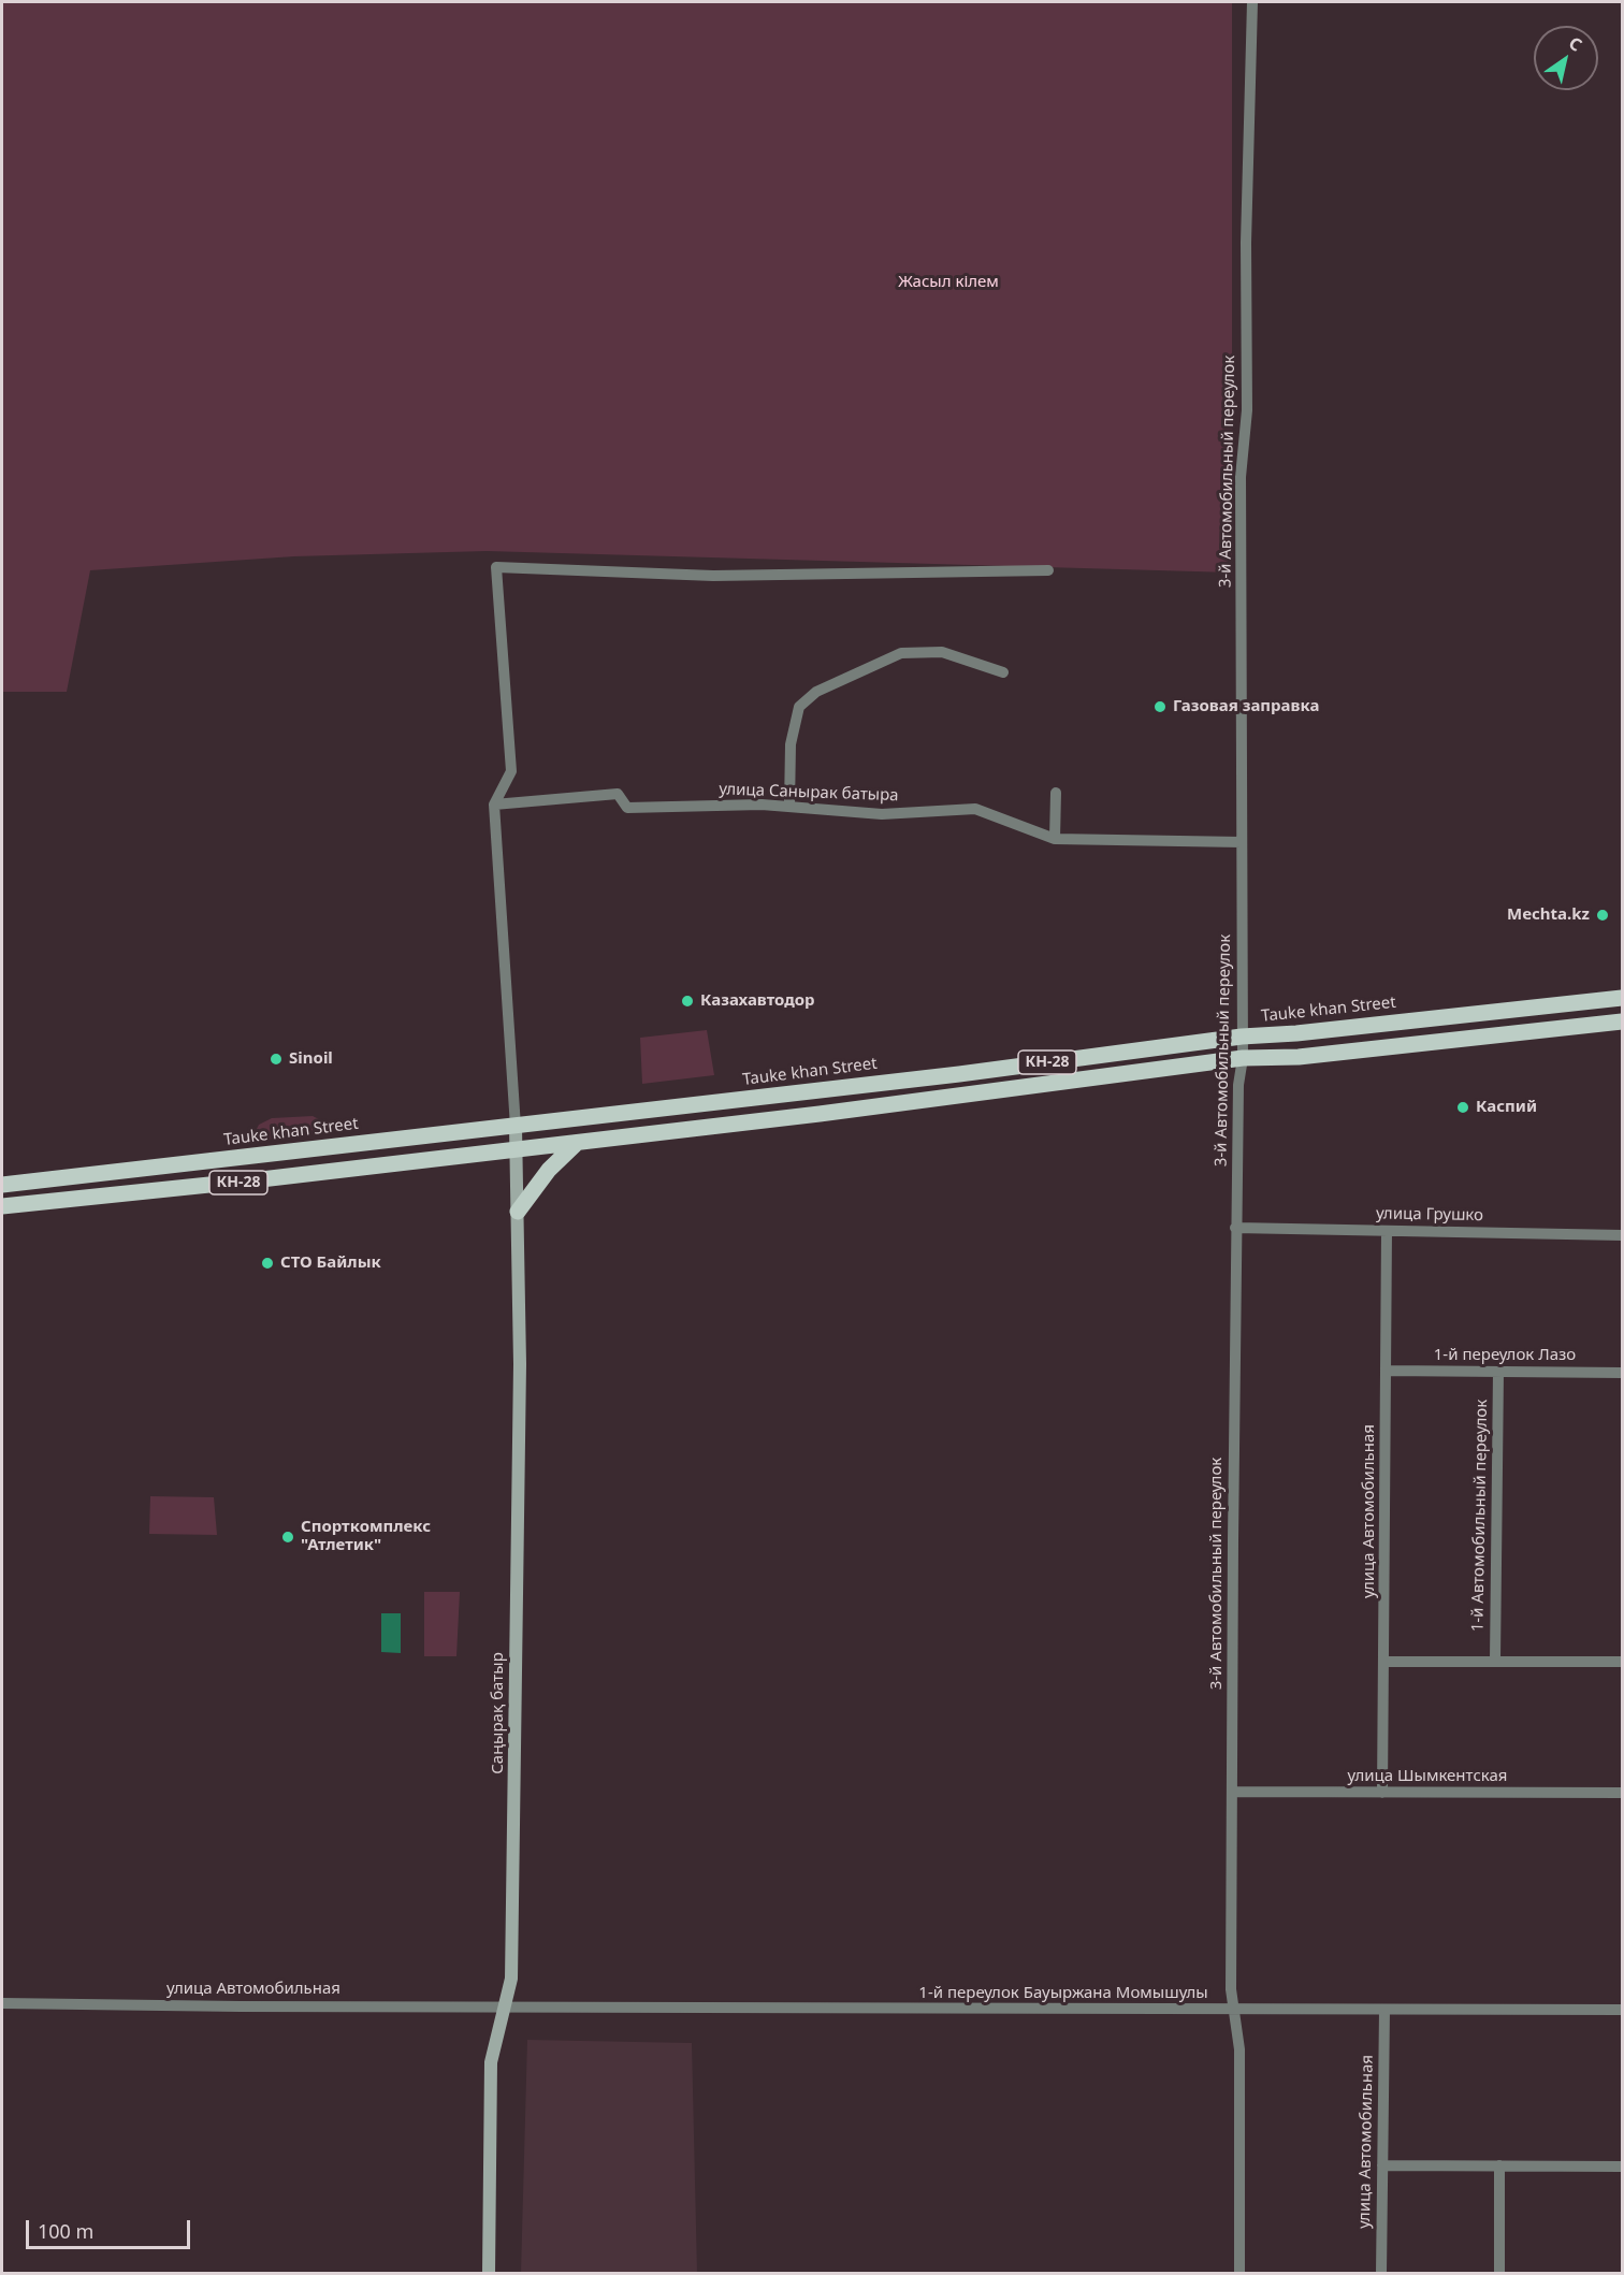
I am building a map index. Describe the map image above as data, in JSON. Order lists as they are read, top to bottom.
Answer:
{
  "streets": {
    "main road": ["Tauke khan Street", "КН-28"],
    "street": [
      "3-й Автомобильный переулок",
      "улица Санырак батыра",
      "улица Грушко",
      "1-й переулок Лазо",
      "улица Автомобильная",
      "1-й Автомобильный переулок",
      "Саңырақ батыр",
      "улица Шымкентская",
      "1-й переулок Бауыржана Момышулы"
    ]
  },
  "crossings": [
    ["3-й Автомобильный переулок", "улица Санырак батыра"],
    ["3-й Автомобильный переулок", "Tauke khan Street"],
    ["3-й Автомобильный переулок", "КН-28"],
    ["3-й Автомобильный переулок", "улица Грушко"],
    ["3-й Автомобильный переулок", "улица Шымкентская"],
    ["3-й Автомобильный переулок", "1-й переулок Бауыржана Момышулы"],
    ["Tauke khan Street", "Саңырақ батыр"],
    ["КН-28", "Саңырақ батыр"],
    ["улица Грушко", "улица Автомобильная"],
    ["1-й переулок Лазо", "улица Автомобильная"],
    ["1-й переулок Лазо", "1-й Автомобильный переулок"],
    ["улица Автомобильная", "Саңырақ батыр"],
    ["улица Автомобильная", "улица Шымкентская"],
    ["улица Автомобильная", "1-й переулок Бауыржана Момышулы"],
    ["Саңырақ батыр", "1-й переулок Бауыржана Момышулы"]
  ],
  "parks": ["Жасыл кілем"],
  "places": [
    "Газовая заправка",
    "Mechta.kz",
    "Казахавтодор",
    "Sinoil",
    "Каспий",
    "СТО Байлык",
    "Спорткомплекс \"Атлетик\""
  ],
  "scale_bar": "100 m",
  "north": "top right"
}
